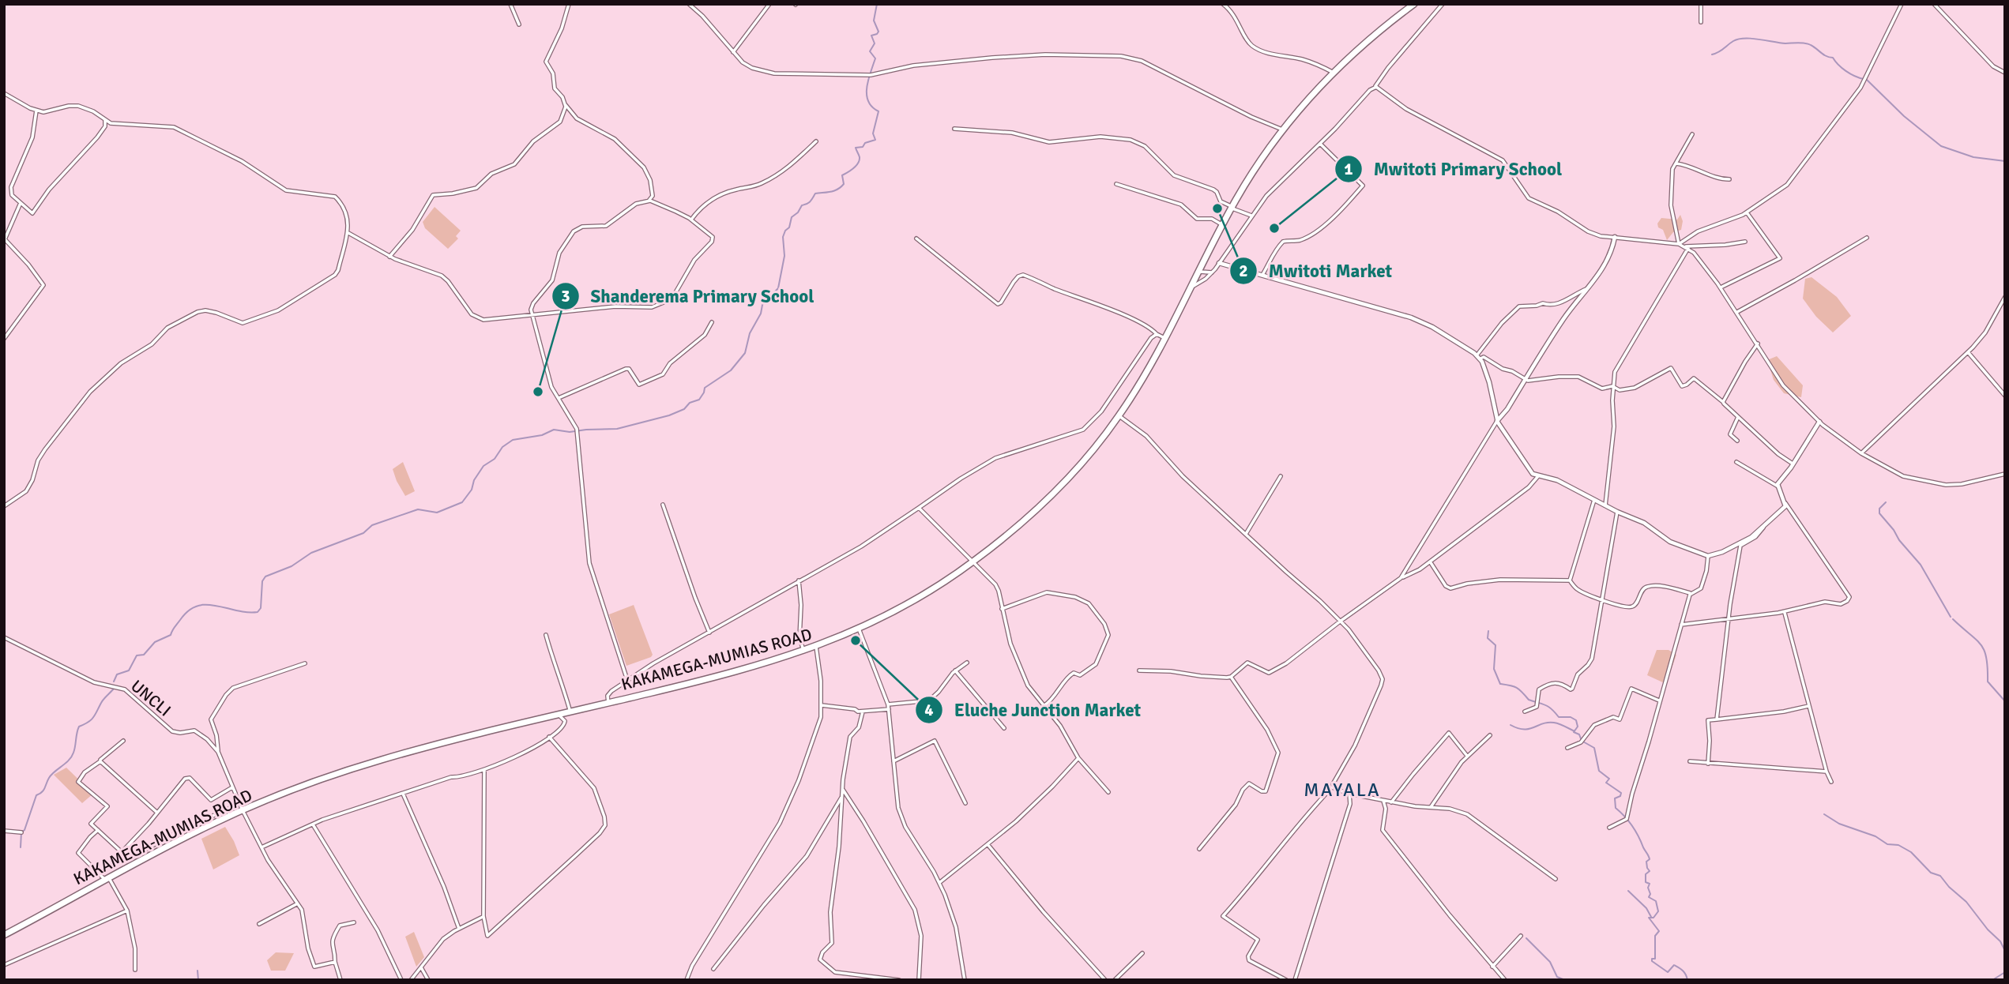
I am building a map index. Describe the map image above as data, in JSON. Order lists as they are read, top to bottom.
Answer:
{
  "streets": {
    "highway": ["KAKAMEGA-MUMIAS ROAD"],
    "street": ["UNCLI"]
  },
  "crossings": [
    ["KAKAMEGA-MUMIAS ROAD", "UNCLI"]
  ],
  "districts": ["MAYALA"],
  "places": [
    "Mwitoti Market",
    "Mwitoti Primary School",
    "Shanderema Primary School",
    "Eluche Junction Market"
  ]
}
